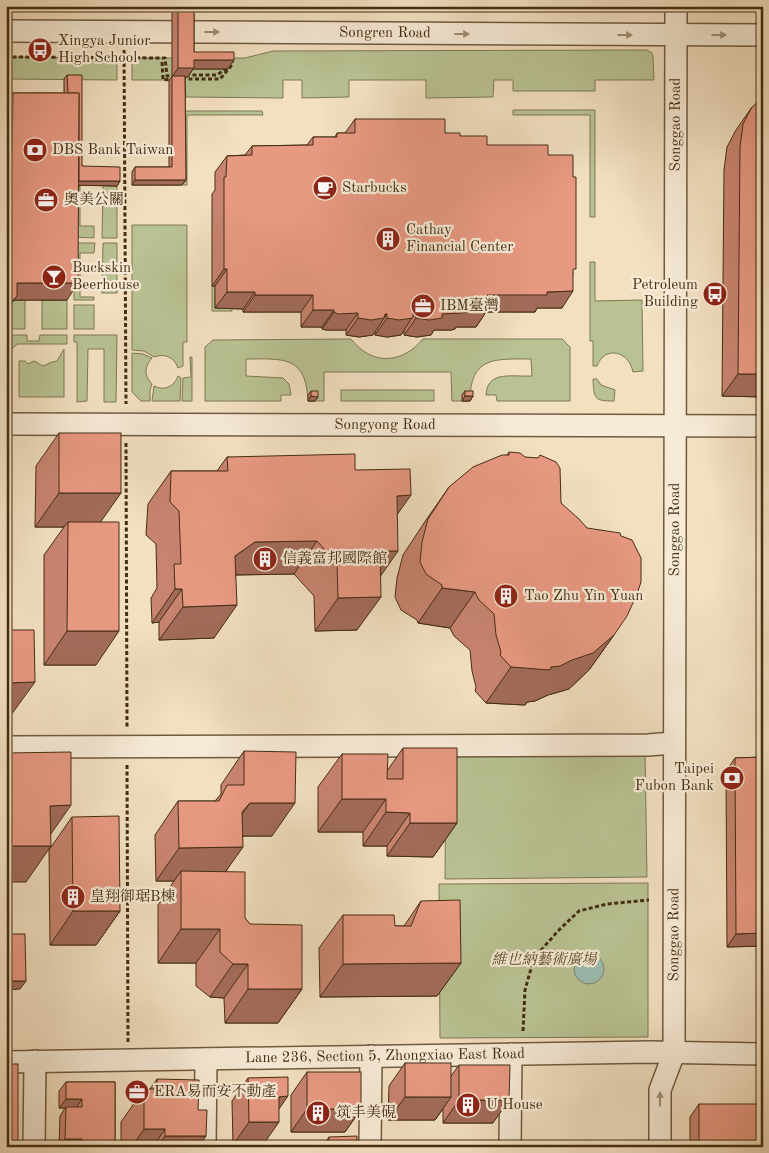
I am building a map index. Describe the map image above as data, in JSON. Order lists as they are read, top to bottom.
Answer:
{
  "streets": {
    "street": [
      "Songren Road",
      "Songgao Road",
      "Songyong Road",
      "Lane 236, Section 5, Zhongxiao East Road"
    ]
  },
  "crossings": [
    ["Songren Road", "Songgao Road"],
    ["Songgao Road", "Songyong Road"],
    ["Songgao Road", "Lane 236, Section 5, Zhongxiao East Road"]
  ],
  "one_way": ["Songren Road"],
  "parks": ["維也納藝術廣場"],
  "places": {
    "bus stop": ["Xingya Junior High School", "Petroleum Building"],
    "bank": ["DBS Bank Taiwan", "Taipei Fubon Bank"],
    "cafe": ["Starbucks"],
    "office": ["奧美公關", "IBM臺灣", "ERA易而安不動產"],
    "building": [
      "Cathay Financial Center",
      "信義富邦國際館",
      "Tao Zhu Yin Yuan",
      "皇翔御琚B棟",
      "U House",
      "筑丰美硯"
    ],
    "bar": ["Buckskin Beerhouse"]
  }
}
